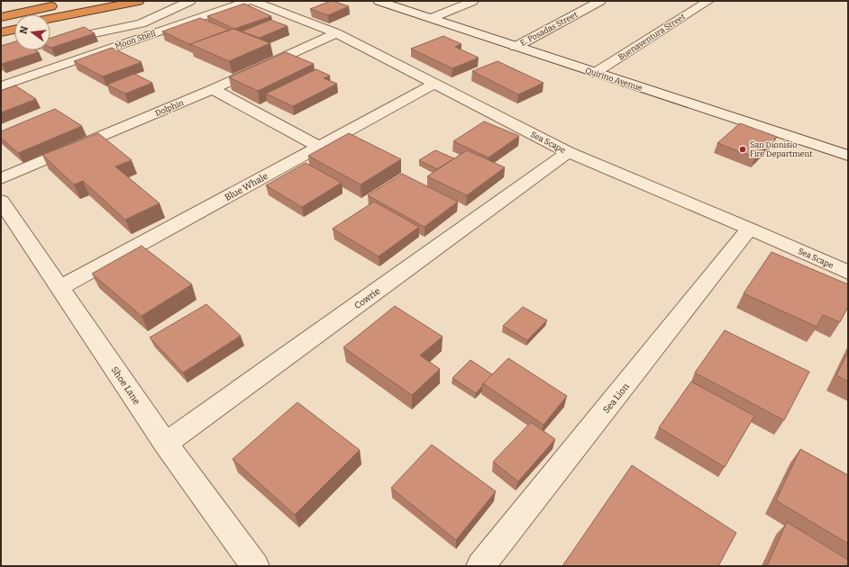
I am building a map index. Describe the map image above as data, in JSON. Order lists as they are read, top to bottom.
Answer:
{
  "streets": {
    "street": [
      "E. Posadas Street",
      "Buenaventura Street",
      "Moon Shell",
      "Quirino Avenue",
      "Dolphin",
      "Sea Scape",
      "Blue Whale",
      "Cowrie",
      "Shoe Lane",
      "Sea Lion"
    ]
  },
  "crossings": [
    ["E. Posadas Street", "Quirino Avenue"],
    ["Buenaventura Street", "Quirino Avenue"],
    ["Dolphin", "Sea Scape"],
    ["Sea Scape", "Blue Whale"],
    ["Sea Scape", "Cowrie"],
    ["Sea Scape", "Sea Lion"],
    ["Blue Whale", "Shoe Lane"],
    ["Cowrie", "Shoe Lane"]
  ],
  "places": ["San Dionisio Fire Department"],
  "north": "left"
}
